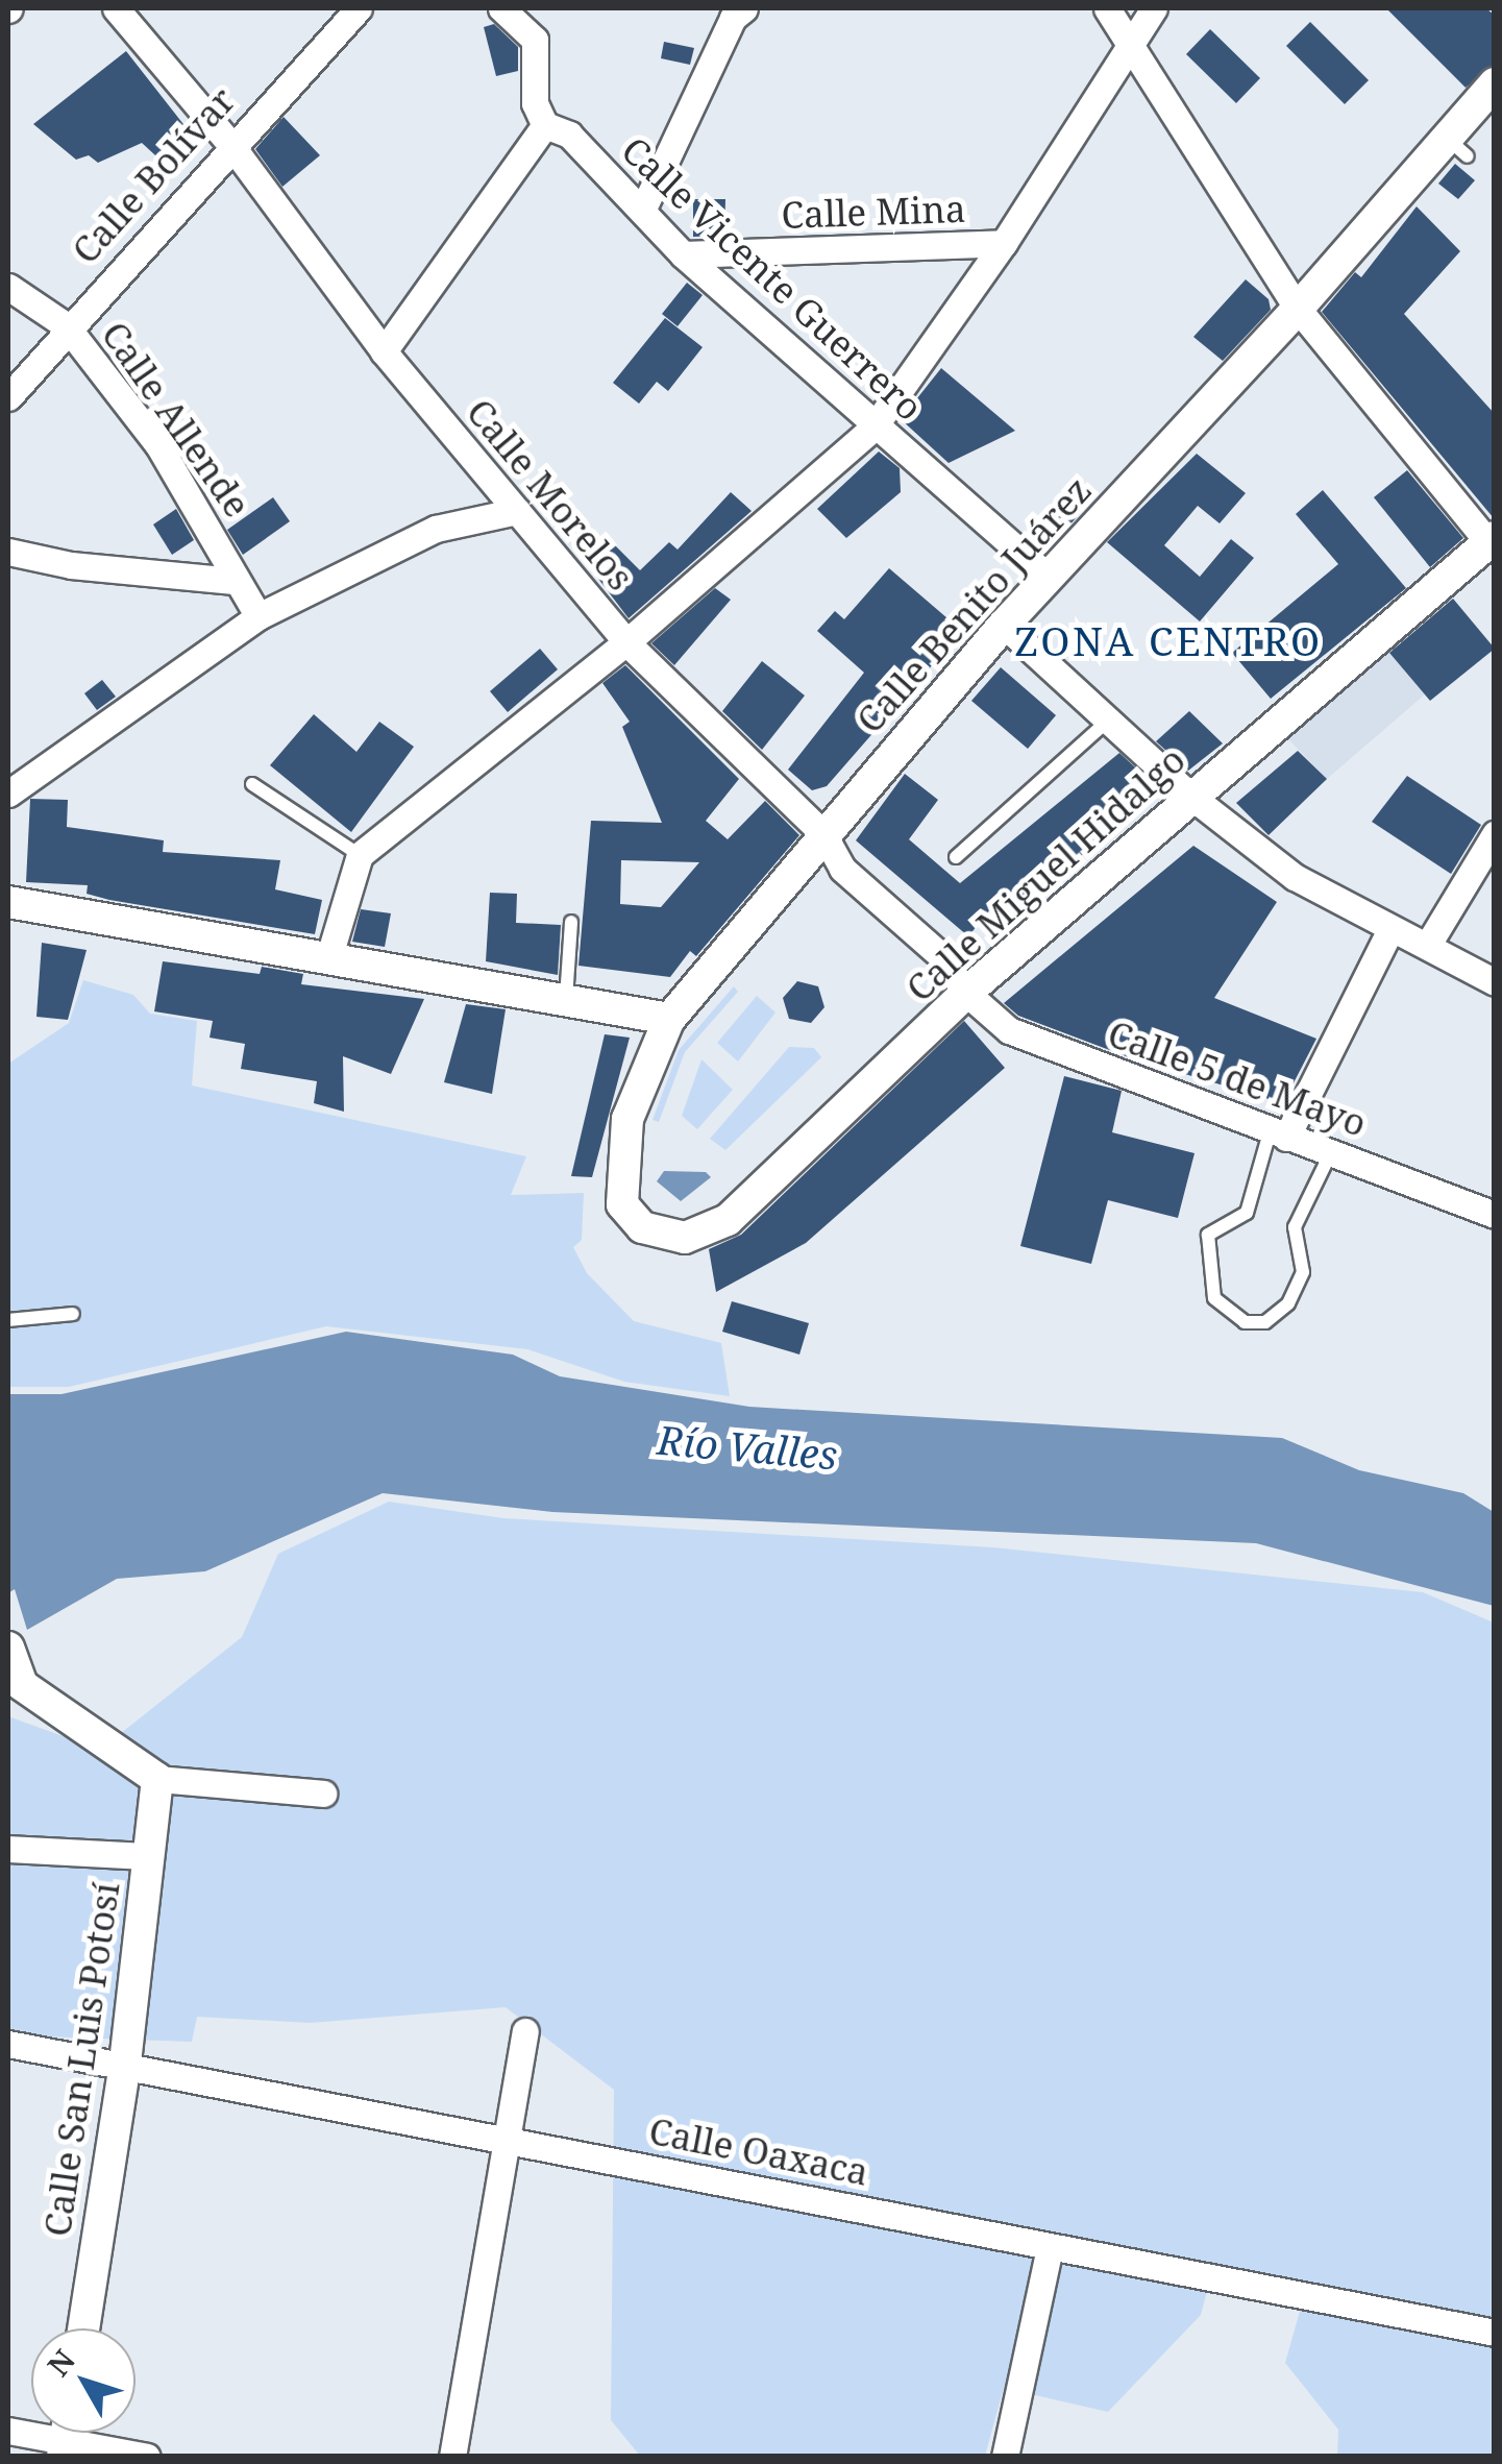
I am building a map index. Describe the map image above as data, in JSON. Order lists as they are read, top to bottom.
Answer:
{
  "streets": {
    "street": [
      "Calle Bolívar",
      "Calle Mina",
      "Calle Vicente Guerrero",
      "Calle Allende",
      "Calle Morelos",
      "Calle Benito Juárez",
      "Calle Miguel Hidalgo",
      "Calle 5 de Mayo",
      "Calle San Luis Potosí",
      "Calle Oaxaca"
    ]
  },
  "crossings": [
    ["Calle Bolívar", "Calle Allende"],
    ["Calle Bolívar", "Calle Morelos"],
    ["Calle Mina", "Calle Vicente Guerrero"],
    ["Calle Vicente Guerrero", "Calle Benito Juárez"],
    ["Calle Morelos", "Calle Benito Juárez"],
    ["Calle Morelos", "Calle Miguel Hidalgo"],
    ["Calle Morelos", "Calle 5 de Mayo"],
    ["Calle Benito Juárez", "Calle Miguel Hidalgo"],
    ["Calle Miguel Hidalgo", "Calle 5 de Mayo"],
    ["Calle San Luis Potosí", "Calle Oaxaca"]
  ],
  "districts": ["ZONA CENTRO"],
  "water": ["Río Valles"],
  "north": "top left"
}
